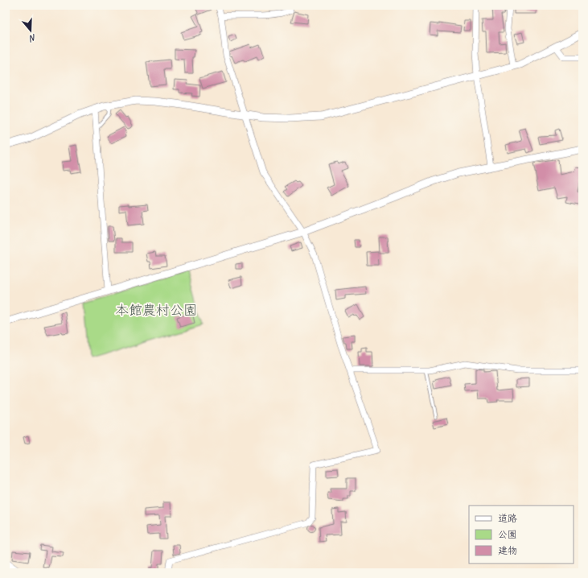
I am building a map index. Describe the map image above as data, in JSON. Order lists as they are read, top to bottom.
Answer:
{
  "parks": ["本館農村公園"],
  "legend": ["道路", "公園", "建物"],
  "north": "bottom"
}
